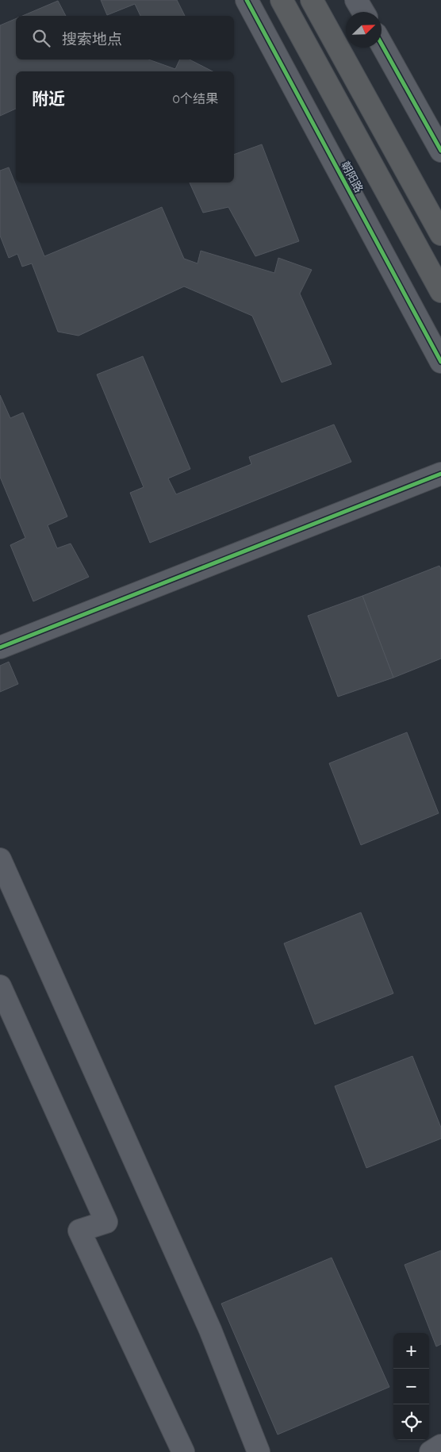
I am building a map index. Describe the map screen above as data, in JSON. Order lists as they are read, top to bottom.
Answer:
{
  "streets": {
    "highway": ["朝阳路"]
  },
  "north": "top right",
  "page": {
    "search": "搜索地点",
    "heading": ["附近", "0个结果"],
    "map_buttons": ["+", "−"]
  }
}
